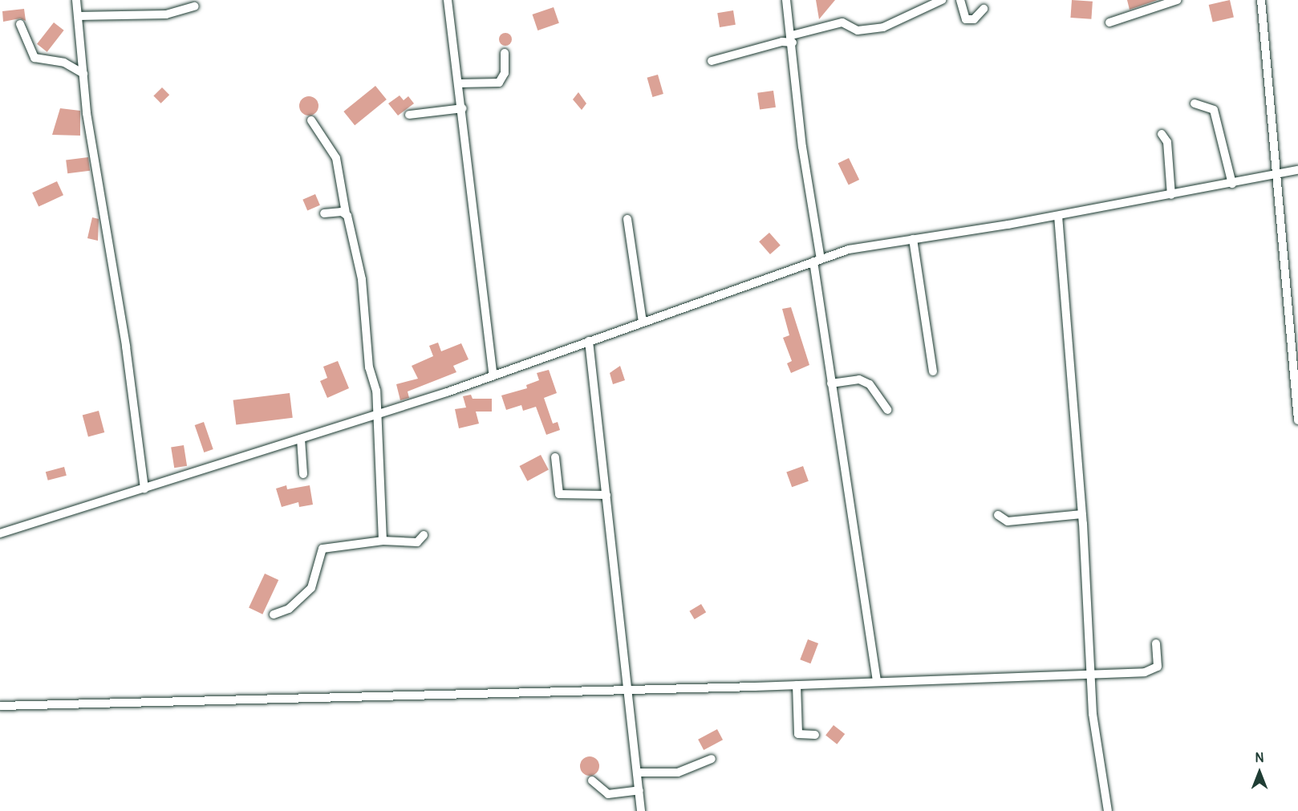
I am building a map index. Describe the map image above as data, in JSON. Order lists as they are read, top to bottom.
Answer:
{
  "north": "top"
}
